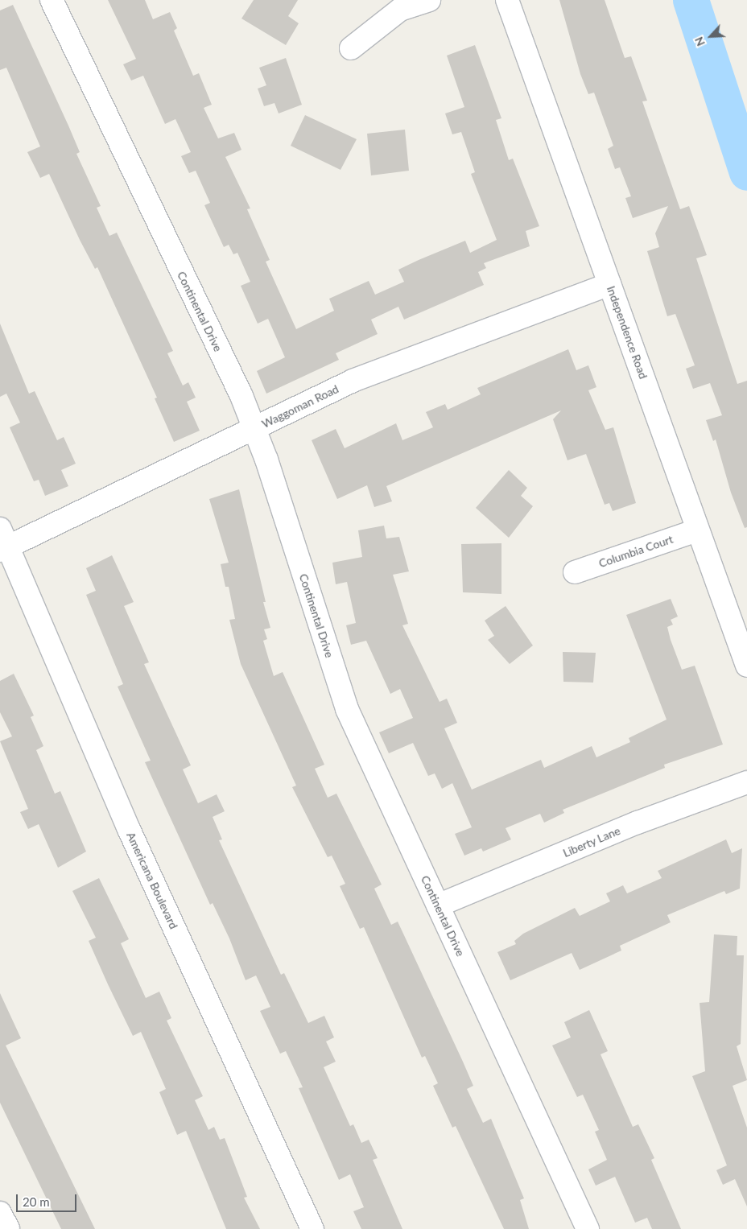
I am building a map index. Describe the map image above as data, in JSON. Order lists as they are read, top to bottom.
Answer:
{
  "streets": {
    "street": [
      "Continental Drive",
      "Independence Road",
      "Waggoman Road",
      "Columbia Court",
      "Liberty Lane",
      "Americana Boulevard"
    ]
  },
  "crossings": [
    ["Continental Drive", "Waggoman Road"],
    ["Continental Drive", "Liberty Lane"],
    ["Independence Road", "Waggoman Road"],
    ["Independence Road", "Columbia Court"],
    ["Waggoman Road", "Americana Boulevard"]
  ],
  "scale_bar": "20 m",
  "north": "bottom left"
}
